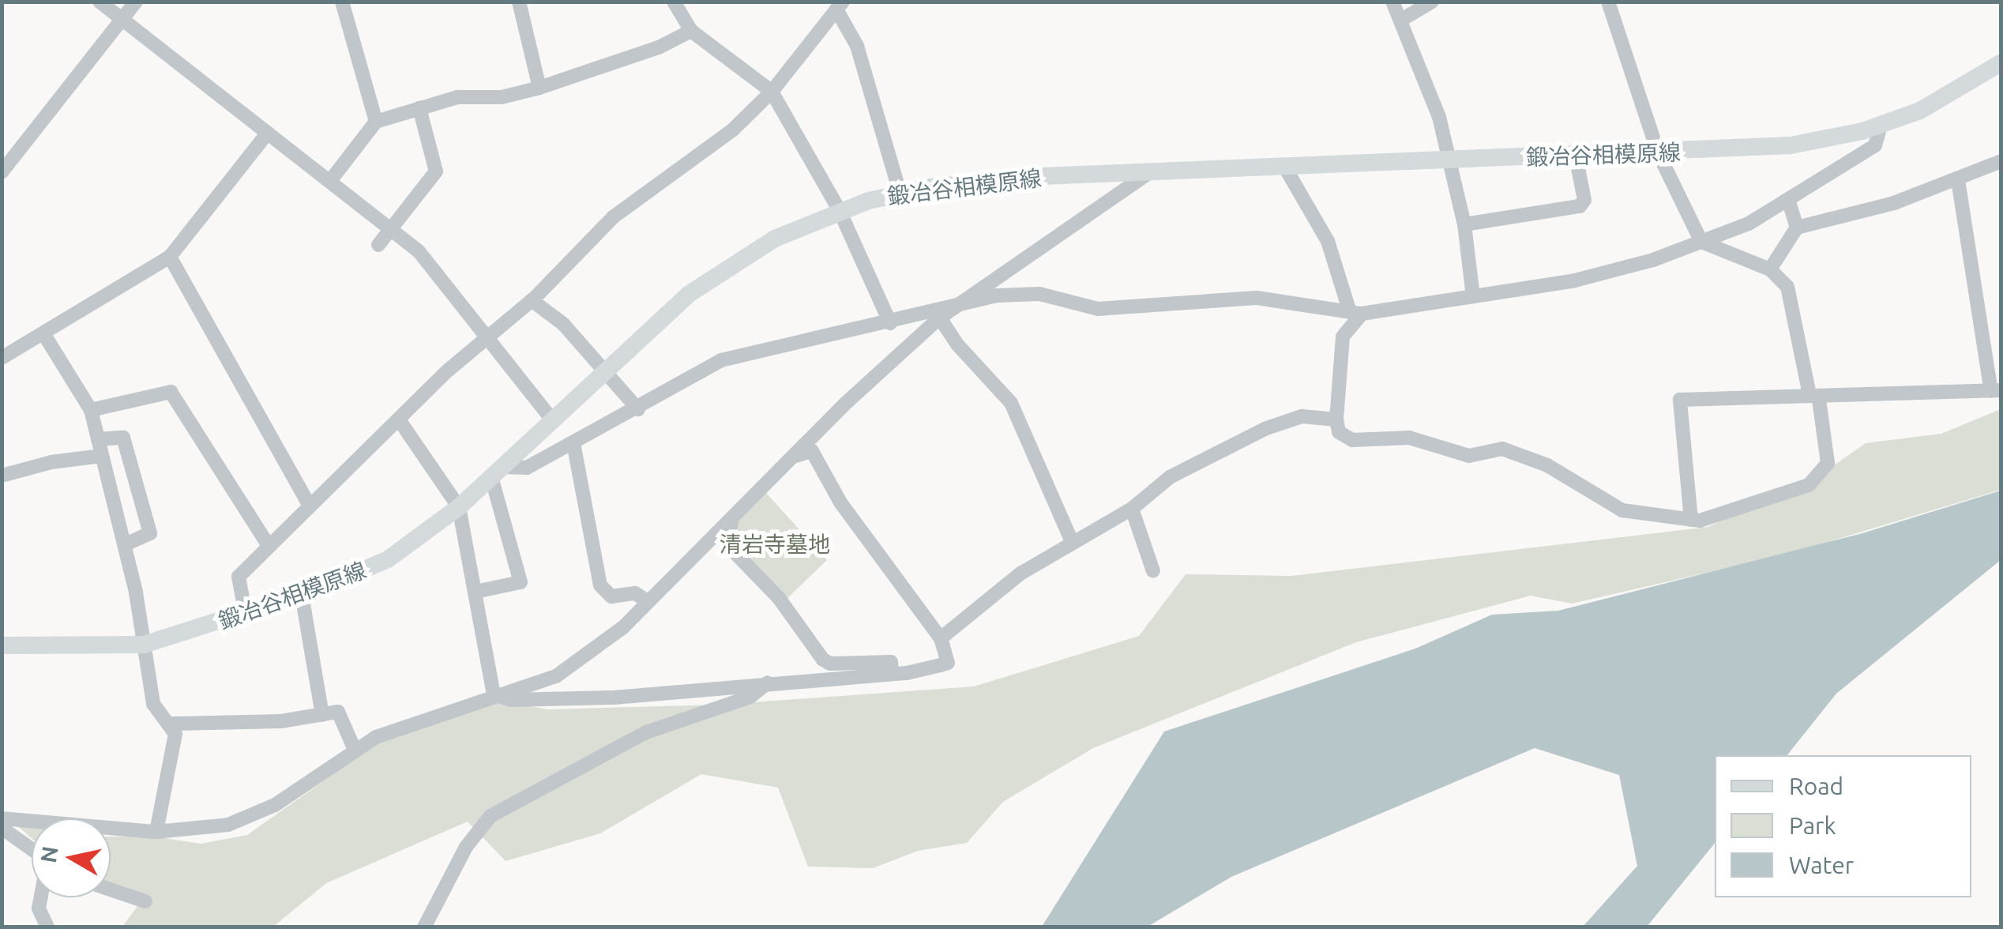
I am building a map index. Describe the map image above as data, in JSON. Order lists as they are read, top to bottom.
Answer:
{
  "streets": {
    "main road": ["鍛冶谷相模原線"]
  },
  "parks": ["清岩寺墓地"],
  "legend": ["Road", "Park", "Water"],
  "north": "left"
}
